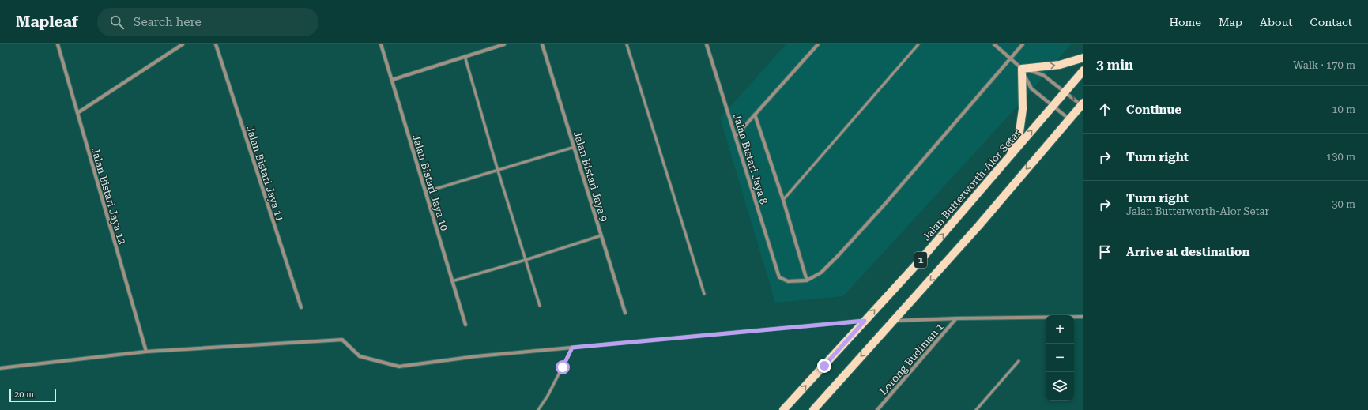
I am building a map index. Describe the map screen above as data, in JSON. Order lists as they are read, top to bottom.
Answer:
{
  "streets": {
    "main road": ["Jalan Butterworth-Alor Setar", "1"],
    "street": [
      "Jalan Bistari Jaya 8",
      "Jalan Bistari Jaya 11",
      "Jalan Bistari Jaya 9",
      "Jalan Bistari Jaya 10",
      "Jalan Bistari Jaya 12",
      "Lorong Budiman 1"
    ]
  },
  "scale_bar": "20 m",
  "page": {
    "header": "Mapleaf",
    "search": "Search here",
    "nav": [
      "Home",
      "Map",
      "About",
      "Contact"
    ],
    "heading": ["3 min", "Walk · 170 m"],
    "list": [
      ["Continue", "10 m"],
      ["Turn right", "130 m"],
      ["Turn right", "Jalan Butterworth-Alor Setar", "30 m"],
      "Arrive at destination"
    ],
    "map_buttons": ["+", "−"],
    "scale": "20 m"
  }
}
